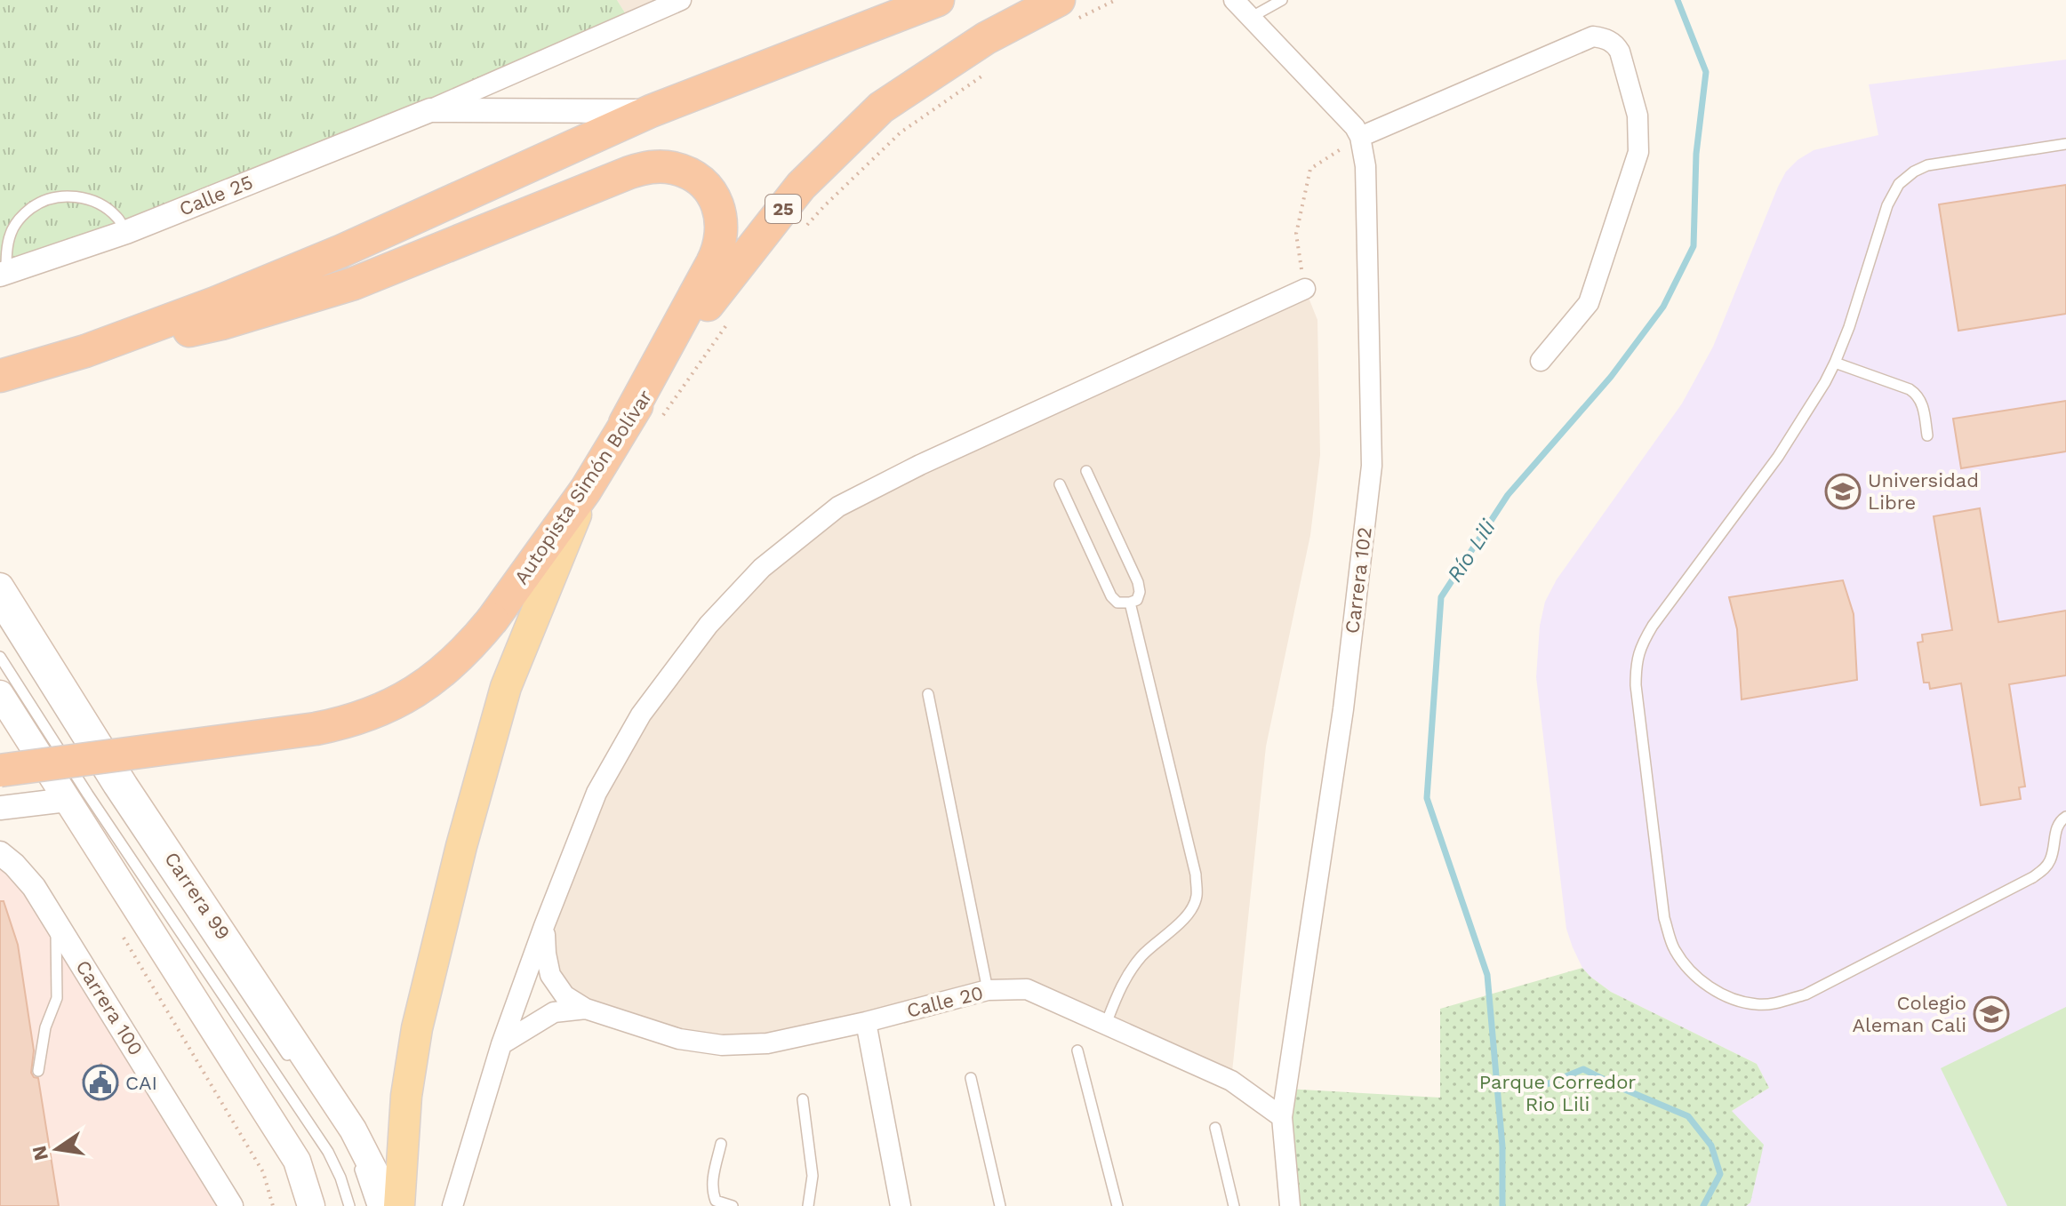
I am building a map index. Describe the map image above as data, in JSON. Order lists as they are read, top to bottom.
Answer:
{
  "streets": {
    "highway": ["25", "Autopista Simón Bolívar"],
    "main road": ["Carrera 99"],
    "street": [
      "Calle 25",
      "Carrera 102",
      "Calle 20",
      "Carrera 100"
    ]
  },
  "crossings": [
    ["Carrera 102", "Calle 20"]
  ],
  "water": ["Río Lili"],
  "parks": ["Parque Corredor Rio Lili"],
  "places": {
    "school or university": ["Universidad Libre", "Colegio Aleman Cali"],
    "public building": ["CAI"]
  },
  "north": "left"
}
